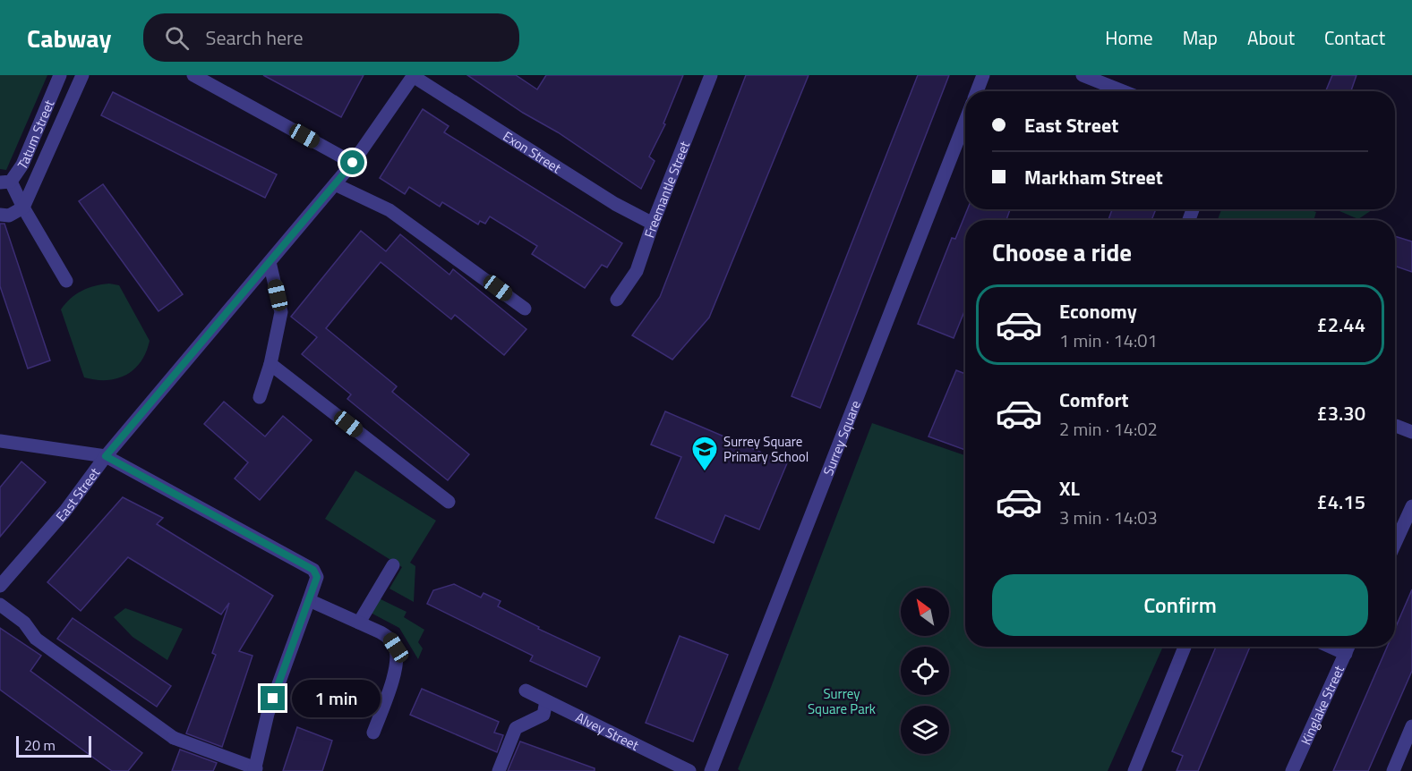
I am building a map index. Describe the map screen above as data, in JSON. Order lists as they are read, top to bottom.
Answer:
{
  "streets": {
    "street": [
      "Tatum Street",
      "Exon Street",
      "Freemantle Street",
      "Surrey Square",
      "East Street",
      "Kinglake Street",
      "Alvey Street"
    ]
  },
  "crossings": [
    ["Exon Street", "Freemantle Street"],
    ["Exon Street", "East Street"]
  ],
  "parks": ["Surrey Square Park"],
  "places": {
    "school or university": ["Surrey Square Primary School"]
  },
  "scale_bar": "20 m",
  "north": "top left",
  "page": {
    "header": "Cabway",
    "search": "Search here",
    "nav": [
      "Home",
      "Map",
      "About",
      "Contact"
    ],
    "banner": ["East Street", "Markham Street"],
    "heading": "Choose a ride",
    "list": [
      {
        "name": "Economy",
        "note": "1 min · 14:01",
        "value": "£2.44"
      },
      {
        "name": "Comfort",
        "note": "2 min · 14:02",
        "value": "£3.30"
      },
      {
        "name": "XL",
        "note": "3 min · 14:03",
        "value": "£4.15"
      }
    ],
    "buttons": "Confirm",
    "bubble": "1 min",
    "scale": "20 m"
  }
}
